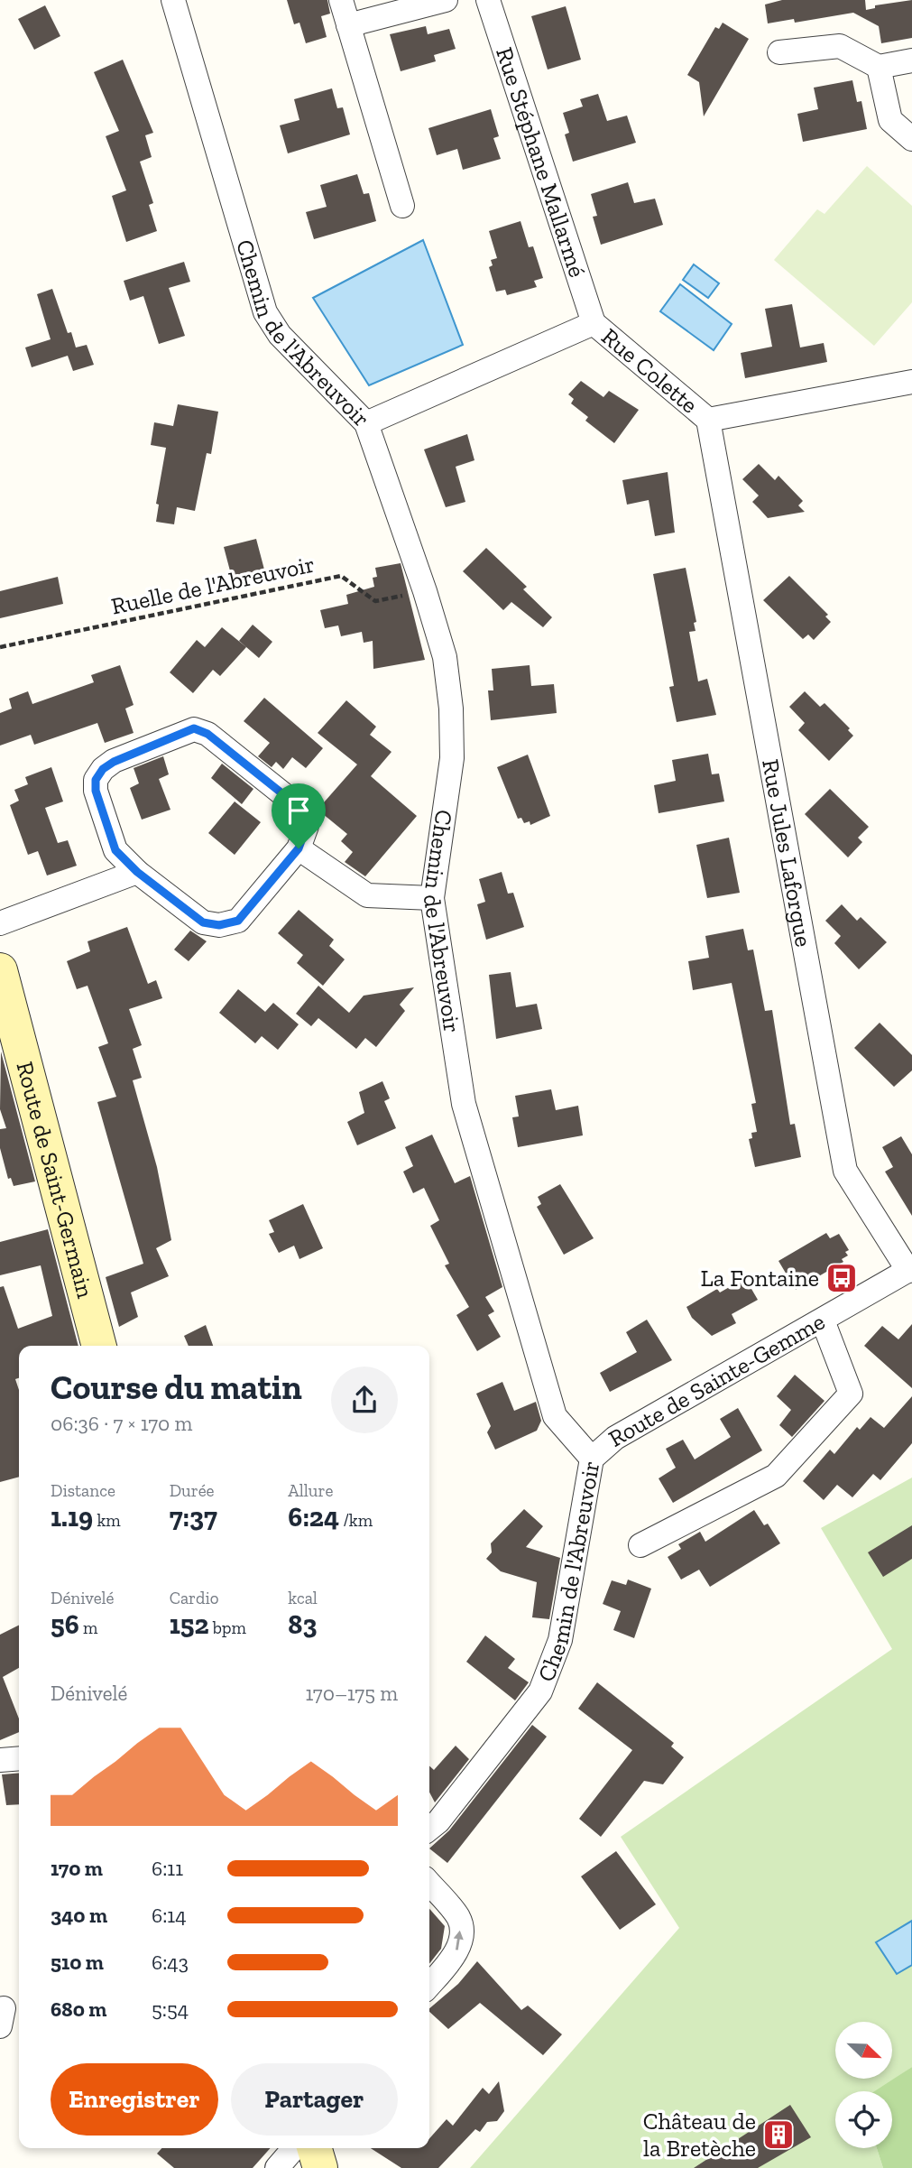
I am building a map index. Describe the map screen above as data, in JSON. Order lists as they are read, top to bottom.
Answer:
{
  "streets": {
    "street": [
      "Rue Stéphane Mallarmé",
      "Chemin de l'Abreuvoir",
      "Rue Colette",
      "Rue Jules Laforgue",
      "Route de Saint-Germain",
      "Route de Sainte-Gemme"
    ],
    "path": ["Ruelle de l'Abreuvoir"]
  },
  "crossings": [
    ["Rue Stéphane Mallarmé", "Rue Colette"],
    ["Chemin de l'Abreuvoir", "Rue Colette"],
    ["Chemin de l'Abreuvoir", "Ruelle de l'Abreuvoir"],
    ["Chemin de l'Abreuvoir", "Route de Sainte-Gemme"],
    ["Rue Colette", "Rue Jules Laforgue"],
    ["Rue Jules Laforgue", "Route de Sainte-Gemme"]
  ],
  "places": {
    "bus stop": ["La Fontaine"],
    "building": ["Château de la Bretèche"]
  },
  "north": "bottom right",
  "page": {
    "heading": ["Course du matin", "06:36 · 7 × 170 m"],
    "stats": [
      ["Distance", "1.19 km"],
      ["Durée", "7:37"],
      ["Allure", "6:24 /km"],
      ["Dénivelé", "56 m"],
      ["Cardio", "152 bpm"],
      ["kcal", "83"]
    ],
    "chart": ["Dénivelé", "170–175 m"],
    "list": [
      {
        "name": "170 m",
        "note": "6:11"
      },
      {
        "name": "340 m",
        "note": "6:14"
      },
      {
        "name": "510 m",
        "note": "6:43"
      },
      {
        "name": "680 m",
        "note": "5:54"
      }
    ],
    "buttons": ["Enregistrer", "Partager"]
  }
}
